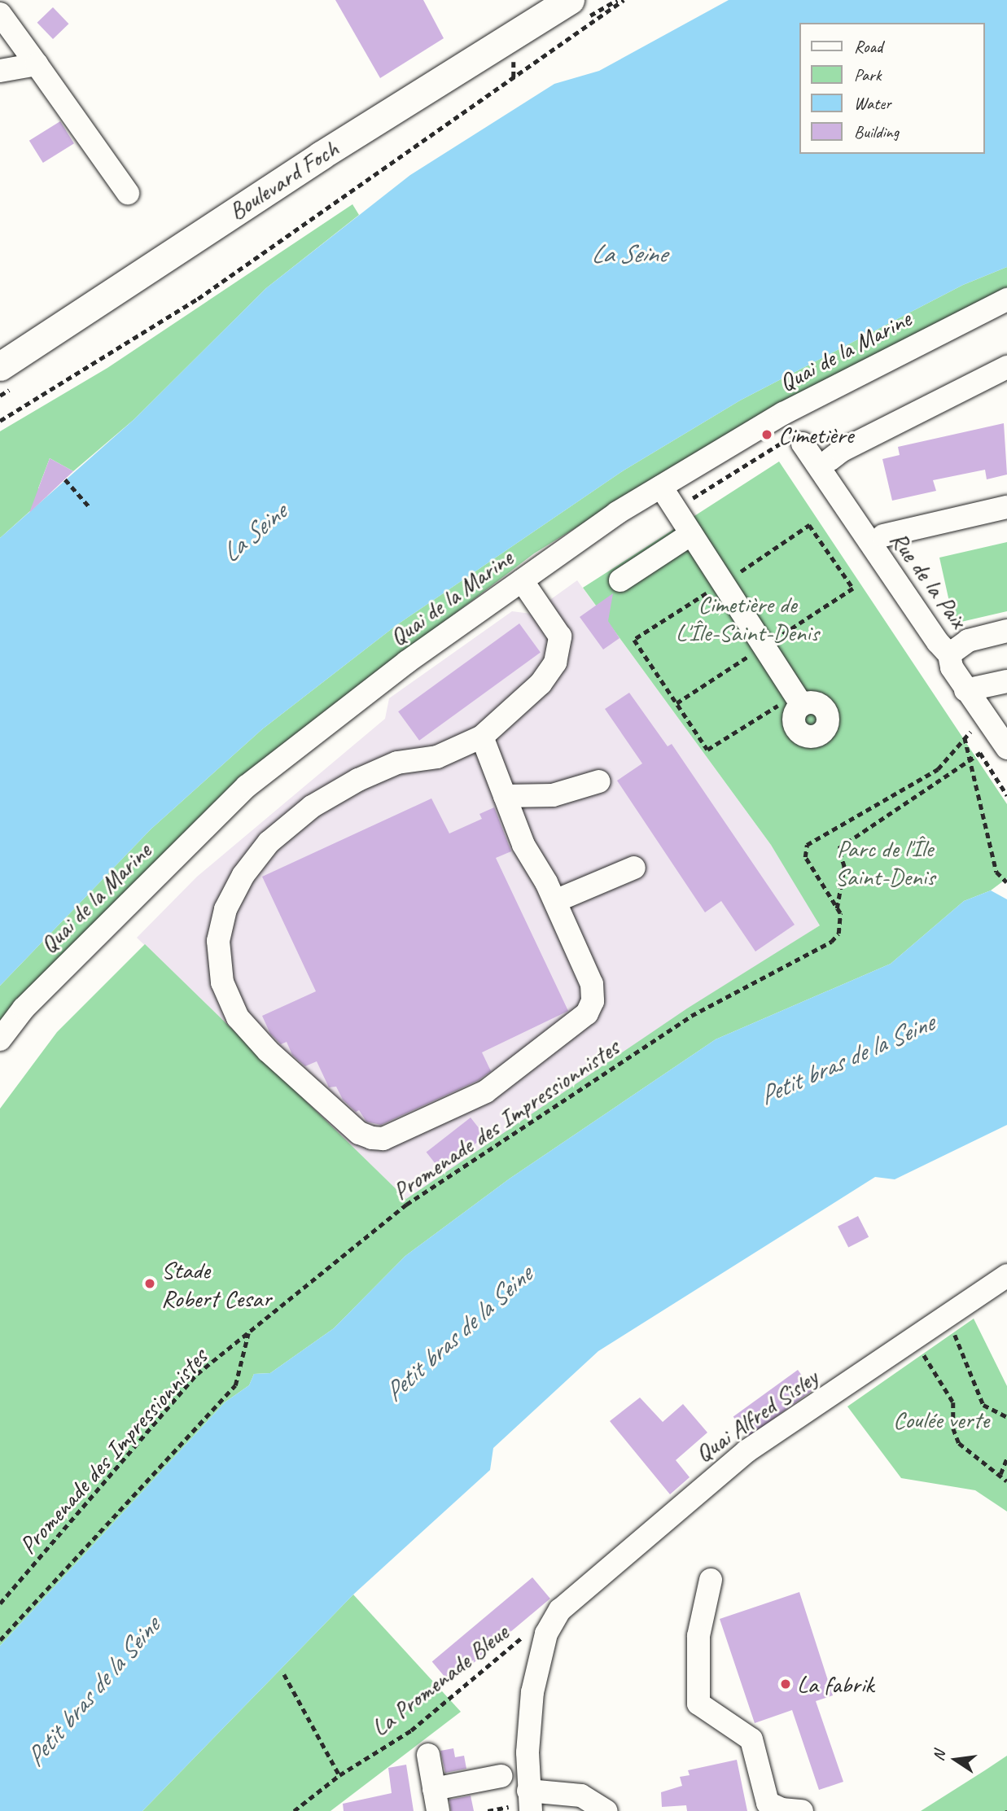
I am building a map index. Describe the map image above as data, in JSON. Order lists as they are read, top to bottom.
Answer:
{
  "streets": {
    "main road": ["Boulevard Foch"],
    "street": ["Quai de la Marine", "Rue de la Paix", "Quai Alfred Sisley"],
    "path": ["Promenade des Impressionnistes", "La Promenade Bleue"]
  },
  "crossings": [
    ["Quai de la Marine", "Rue de la Paix"],
    ["Quai Alfred Sisley", "La Promenade Bleue"]
  ],
  "water": ["La Seine", "Petit bras de la Seine"],
  "parks": ["Cimetière de L'Île-Saint-Denis", "Parc de l'Île Saint-Denis", "Coulée verte"],
  "places": ["Cimetière", "Stade Robert Cesar", "La fabrik"],
  "legend": [
    "Road",
    "Park",
    "Water",
    "Building"
  ],
  "north": "left"
}
